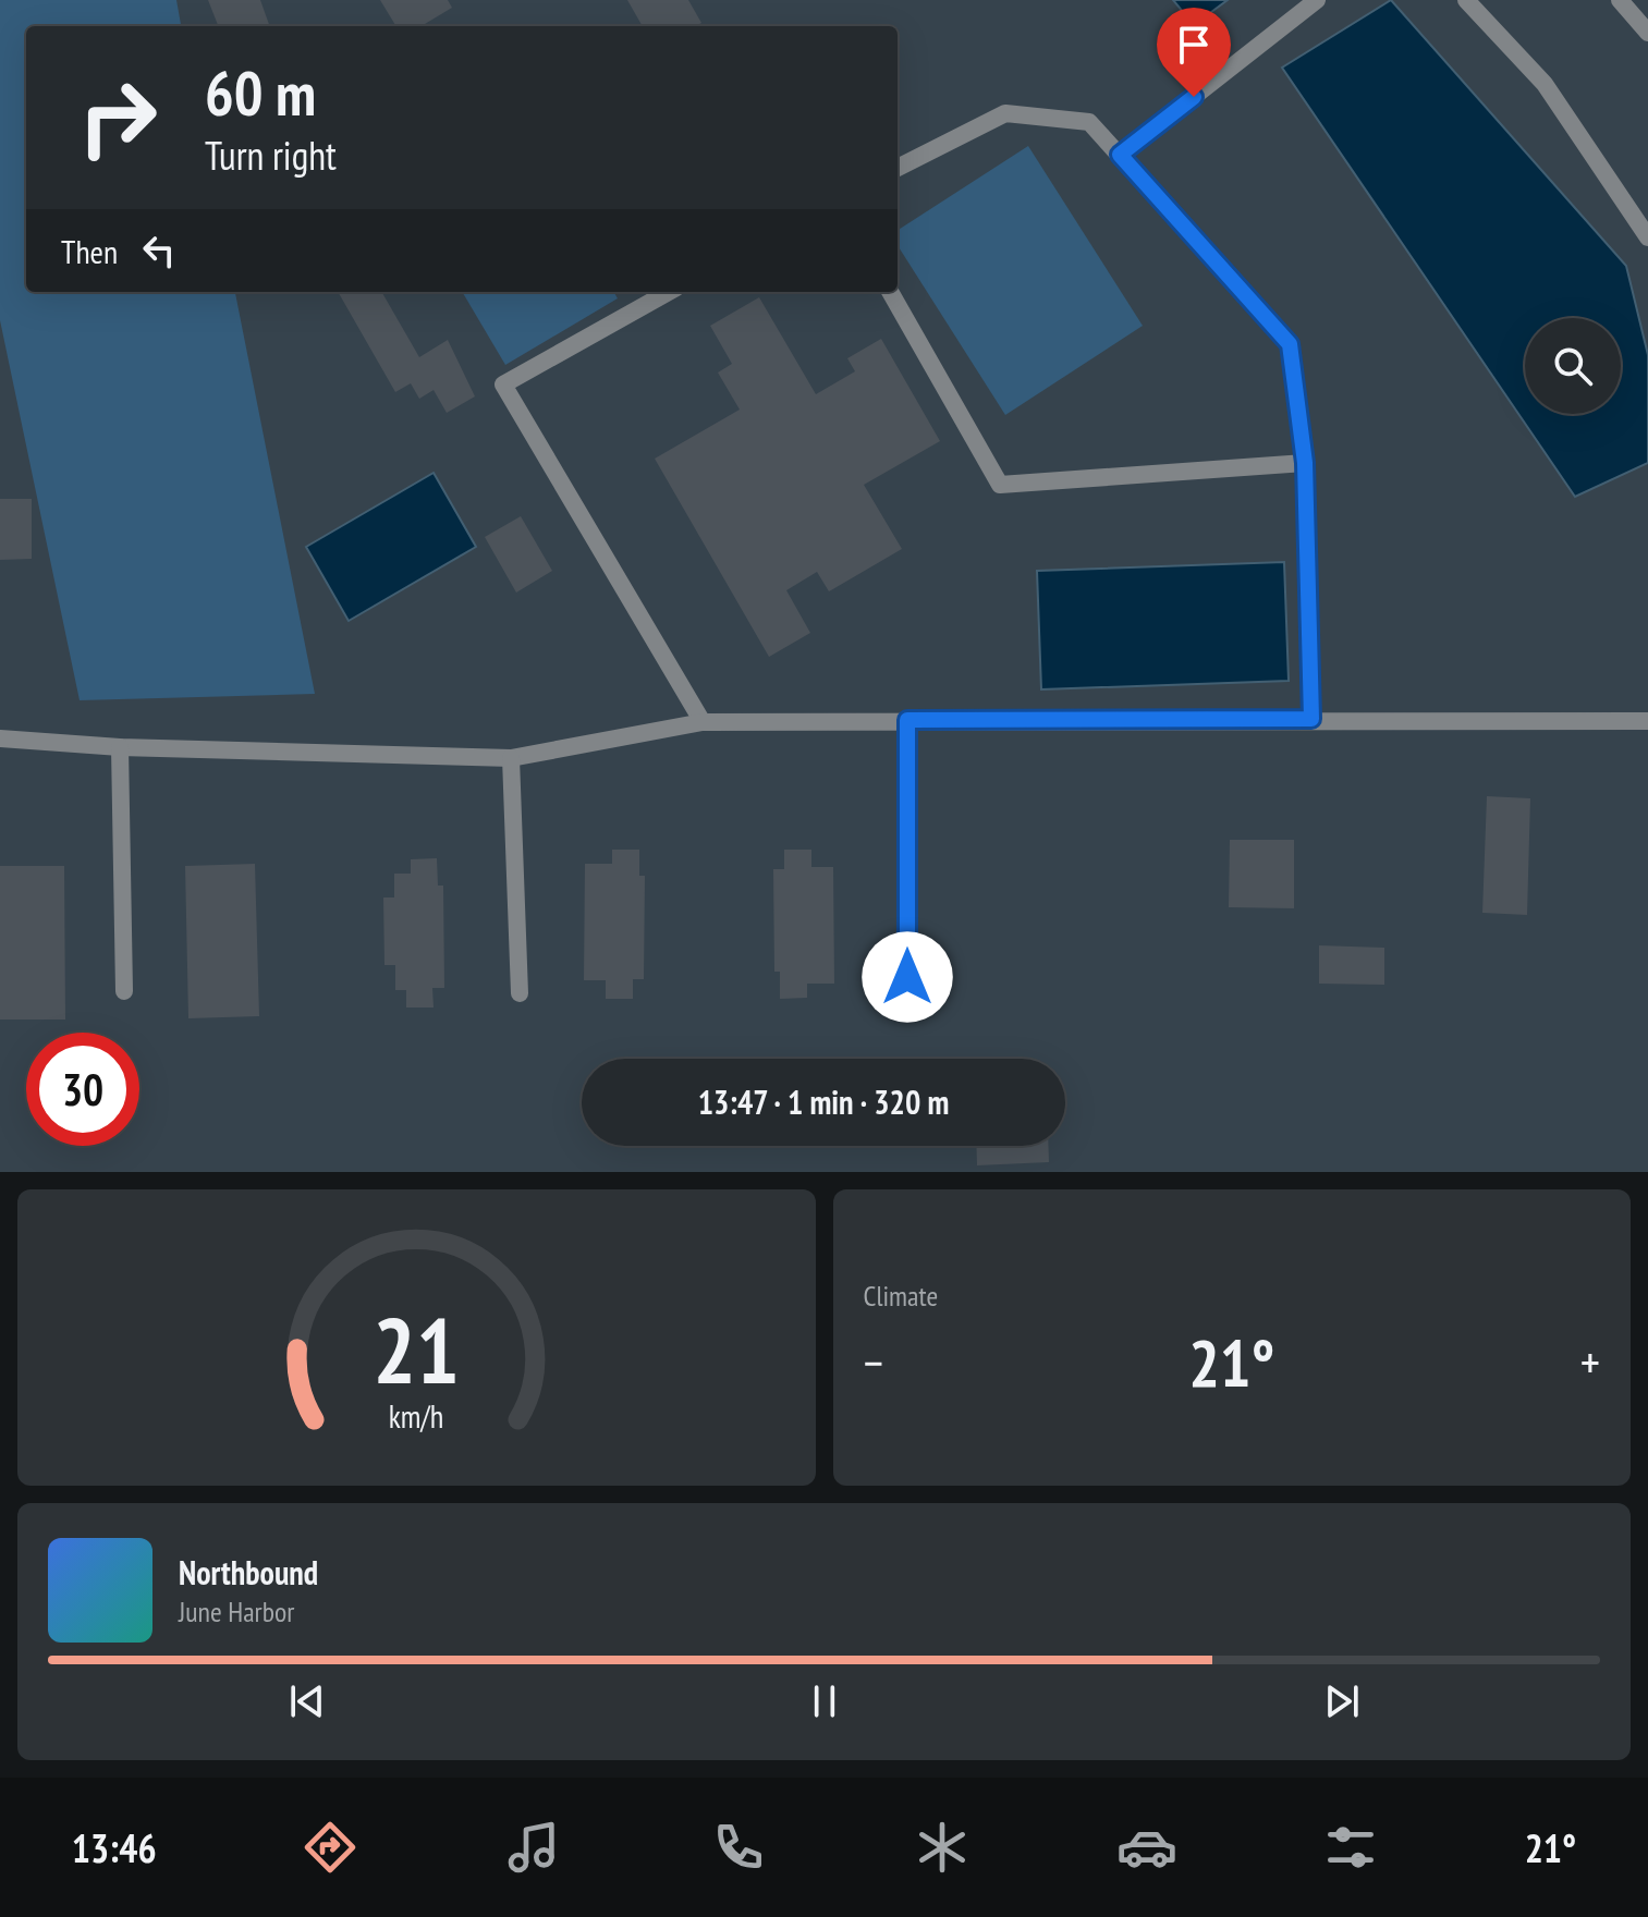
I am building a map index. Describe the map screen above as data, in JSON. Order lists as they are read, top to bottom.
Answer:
{
  "page": {
    "turn": ["60 m", "Turn right"],
    "then": "Then",
    "limit": "30",
    "trip": "13:47 · 1 min · 320 m",
    "tile": "Climate",
    "heat": ["−", "21°", "+"],
    "song": ["Northbound", "June Harbor"],
    "tabs": ["13:46", "21°"],
    "gauge": ["21", "km/h"]
  }
}
